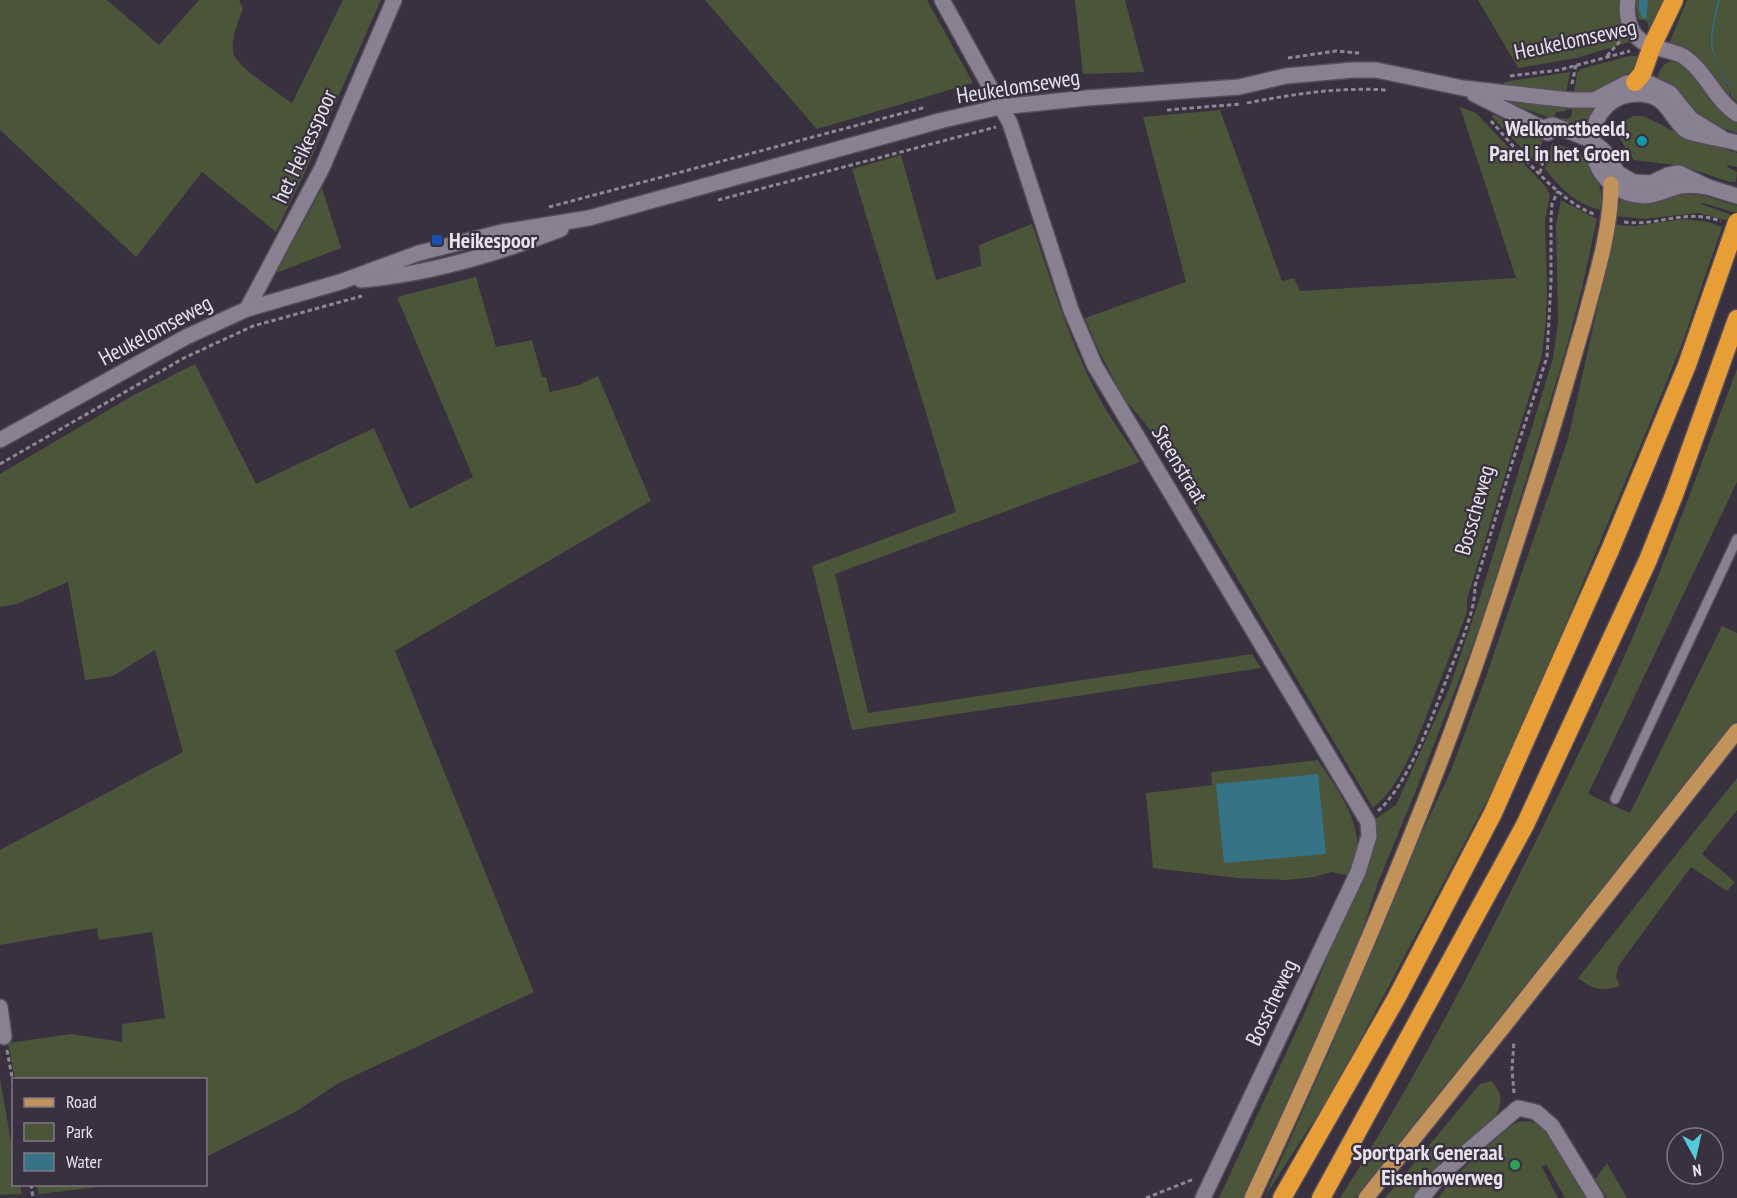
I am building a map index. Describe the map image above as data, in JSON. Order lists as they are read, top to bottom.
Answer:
{
  "streets": {
    "street": [
      "Heukelomseweg",
      "het Heikesspoor",
      "Steenstraat",
      "Bosscheweg"
    ]
  },
  "crossings": [
    ["Heukelomseweg", "het Heikesspoor"],
    ["Heukelomseweg", "Steenstraat"],
    ["Steenstraat", "Bosscheweg"]
  ],
  "places": {
    "other": ["Welkomstbeeld, Parel in het Groen", "Sportpark Generaal Eisenhowerweg"],
    "transit": ["Heikespoor"]
  },
  "legend": ["Road", "Park", "Water"],
  "north": "bottom"
}
